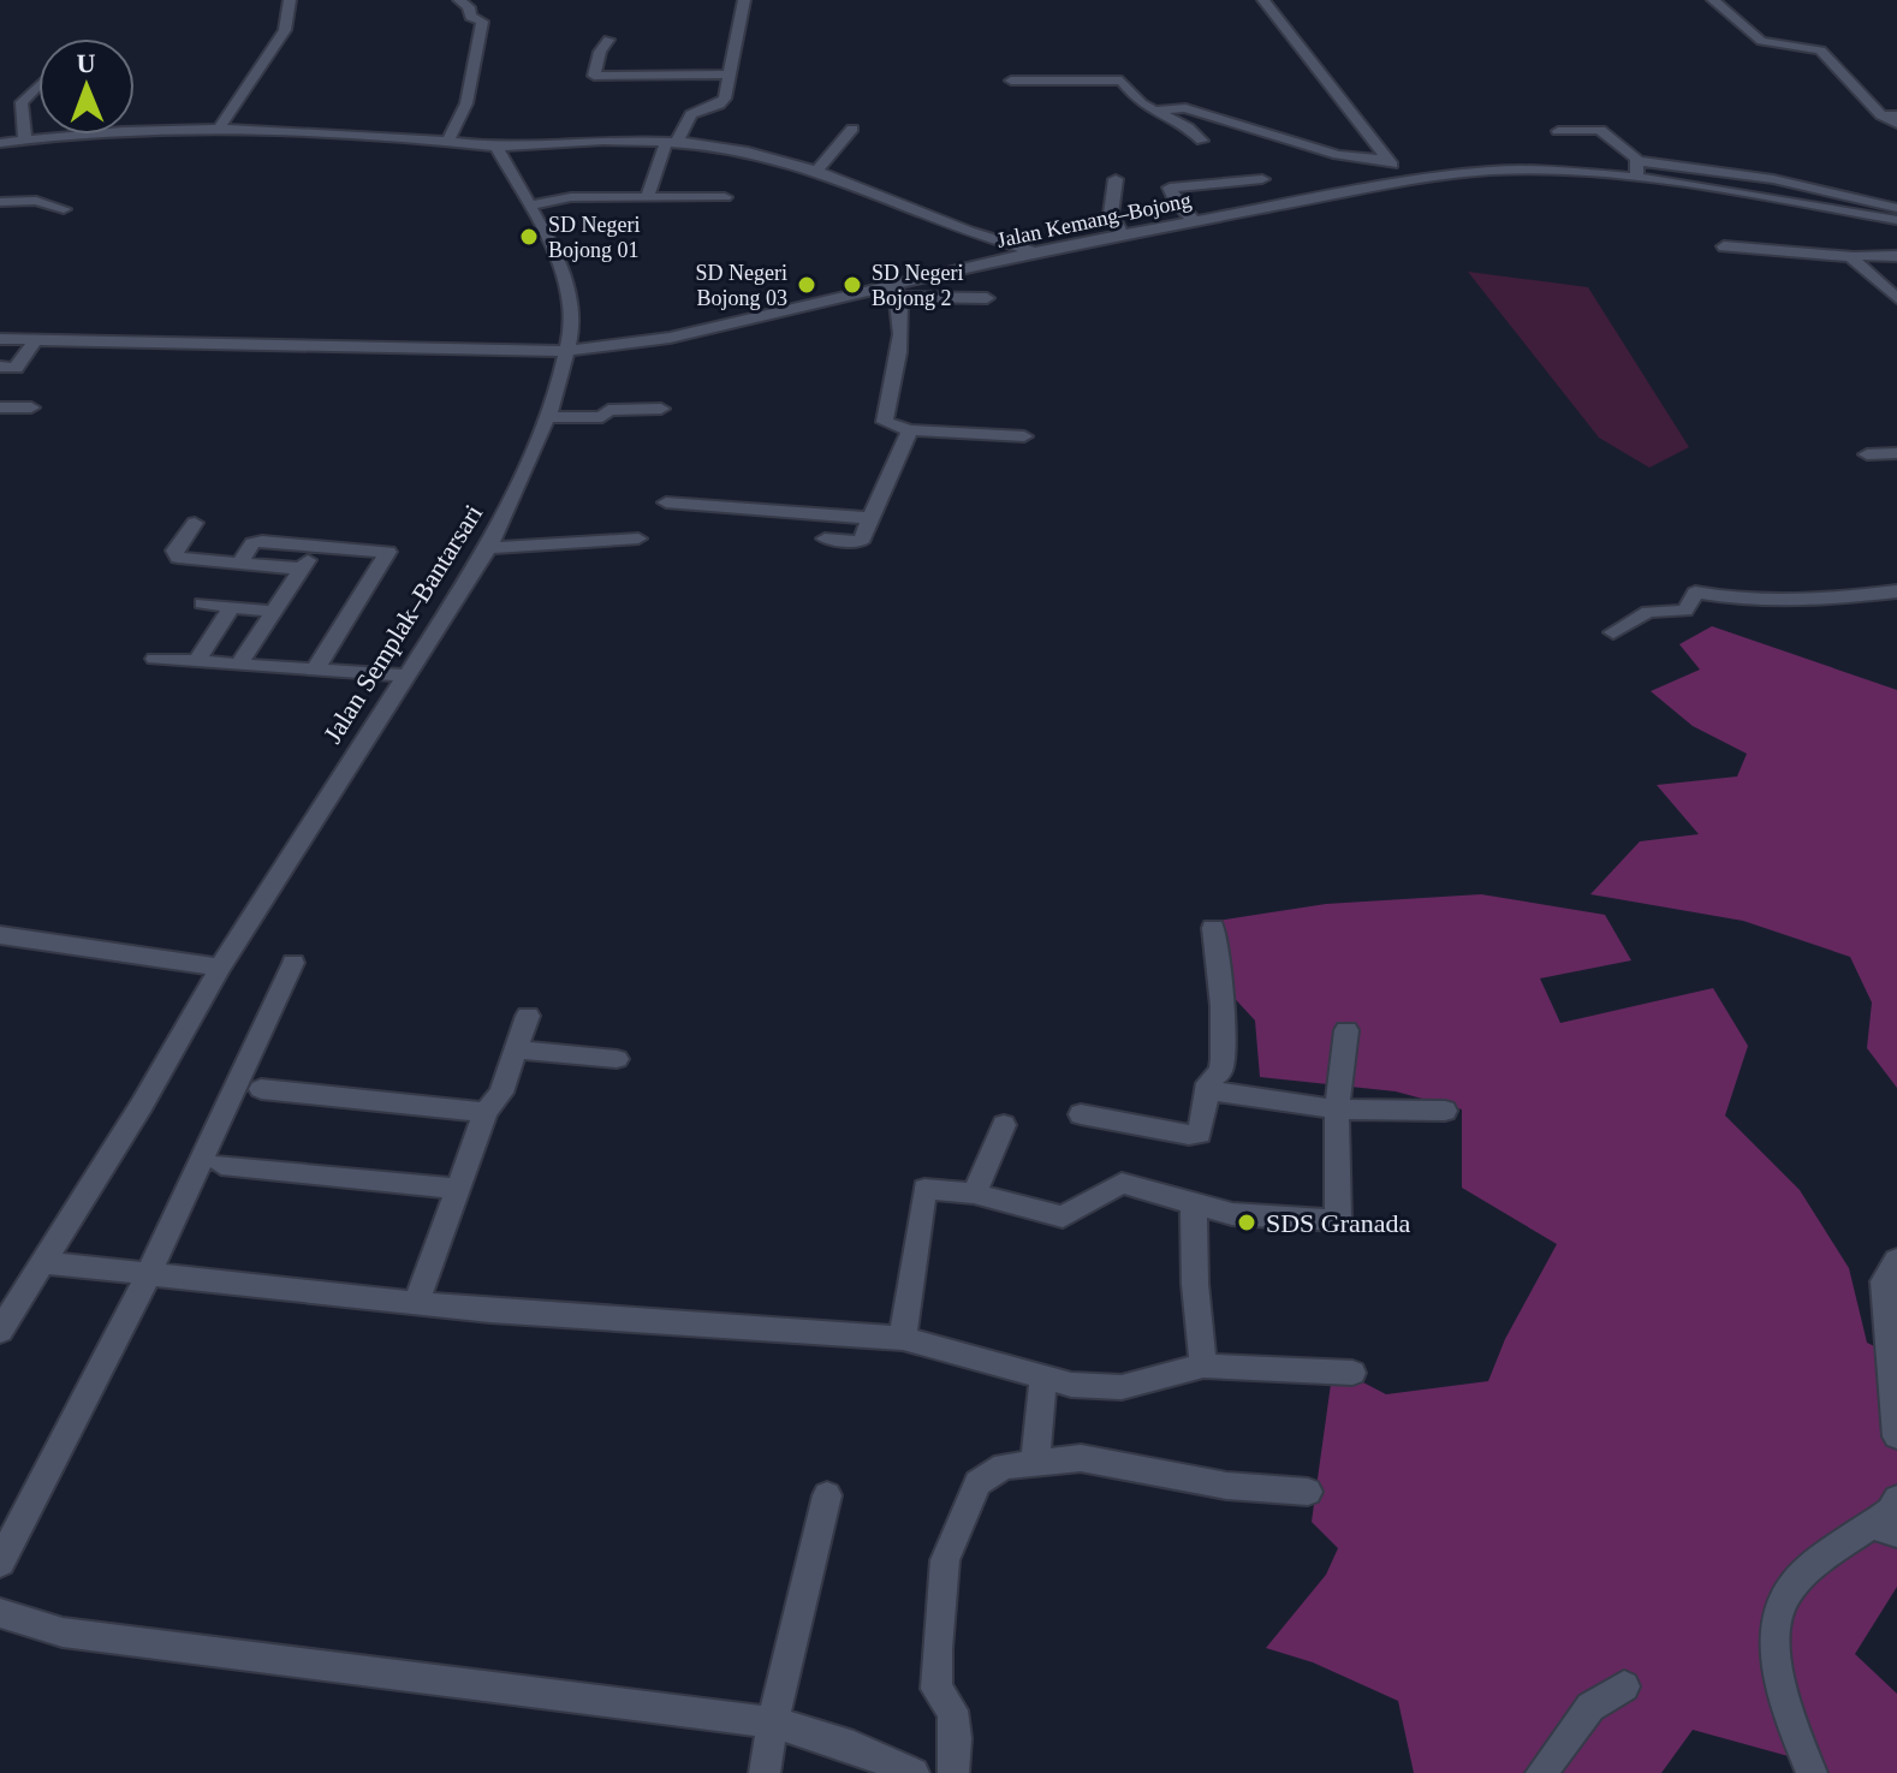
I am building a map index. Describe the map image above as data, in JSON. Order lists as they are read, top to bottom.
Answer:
{
  "streets": {
    "street": ["Jalan Kemang–Bojong", "Jalan Semplak–Bantarsari"]
  },
  "crossings": [
    ["Jalan Kemang–Bojong", "Jalan Semplak–Bantarsari"]
  ],
  "places": [
    "SD Negeri Bojong 01",
    "SD Negeri Bojong 03",
    "SD Negeri Bojong 2",
    "SDS Granada"
  ],
  "north": "top"
}
